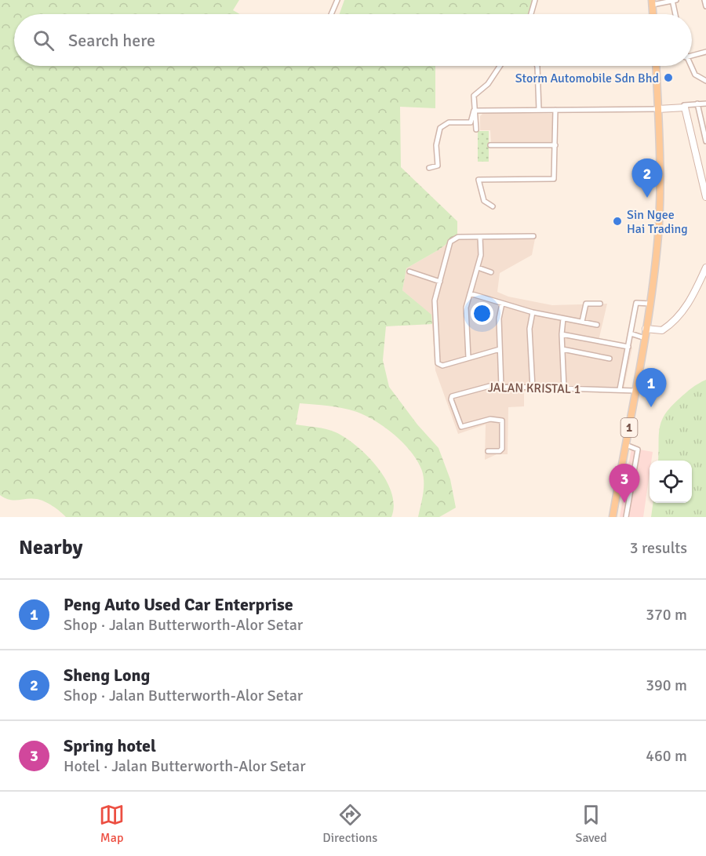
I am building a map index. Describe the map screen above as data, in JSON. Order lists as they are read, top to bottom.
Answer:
{
  "streets": {
    "main road": ["1"],
    "street": ["JALAN KRISTAL 1"]
  },
  "crossings": [
    ["JALAN KRISTAL 1", "1"]
  ],
  "places": ["Storm Automobile Sdn Bhd", "Sin Ngee Hai Trading"],
  "page": {
    "search": "Search here",
    "pins": ["2", "1", "3"],
    "heading": ["Nearby", "3 results"],
    "list": [
      {
        "mark": "1",
        "name": "Peng Auto Used Car Enterprise",
        "note": "Shop · Jalan Butterworth-Alor Setar",
        "value": "370 m"
      },
      {
        "mark": "2",
        "name": "Sheng Long",
        "note": "Shop · Jalan Butterworth-Alor Setar",
        "value": "390 m"
      },
      {
        "mark": "3",
        "name": "Spring hotel",
        "note": "Hotel · Jalan Butterworth-Alor Setar",
        "value": "460 m"
      }
    ],
    "nav": ["Map", "Directions", "Saved"]
  }
}
